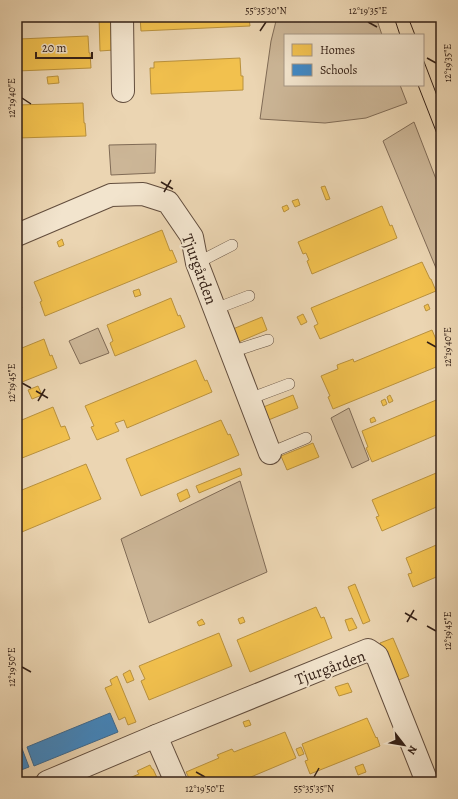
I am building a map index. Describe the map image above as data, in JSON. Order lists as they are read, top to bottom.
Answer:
{
  "streets": {
    "street": ["Tjurgården"]
  },
  "legend": ["Homes", "Schools"],
  "scale_bar": "20 m",
  "north": "bottom right",
  "coordinates": [
    "55°35'30\"N",
    "12°19'35\"E",
    "12°19'40\"E",
    "12°19'45\"E",
    "12°19'50\"E",
    "55°35'35\"N"
  ]
}
